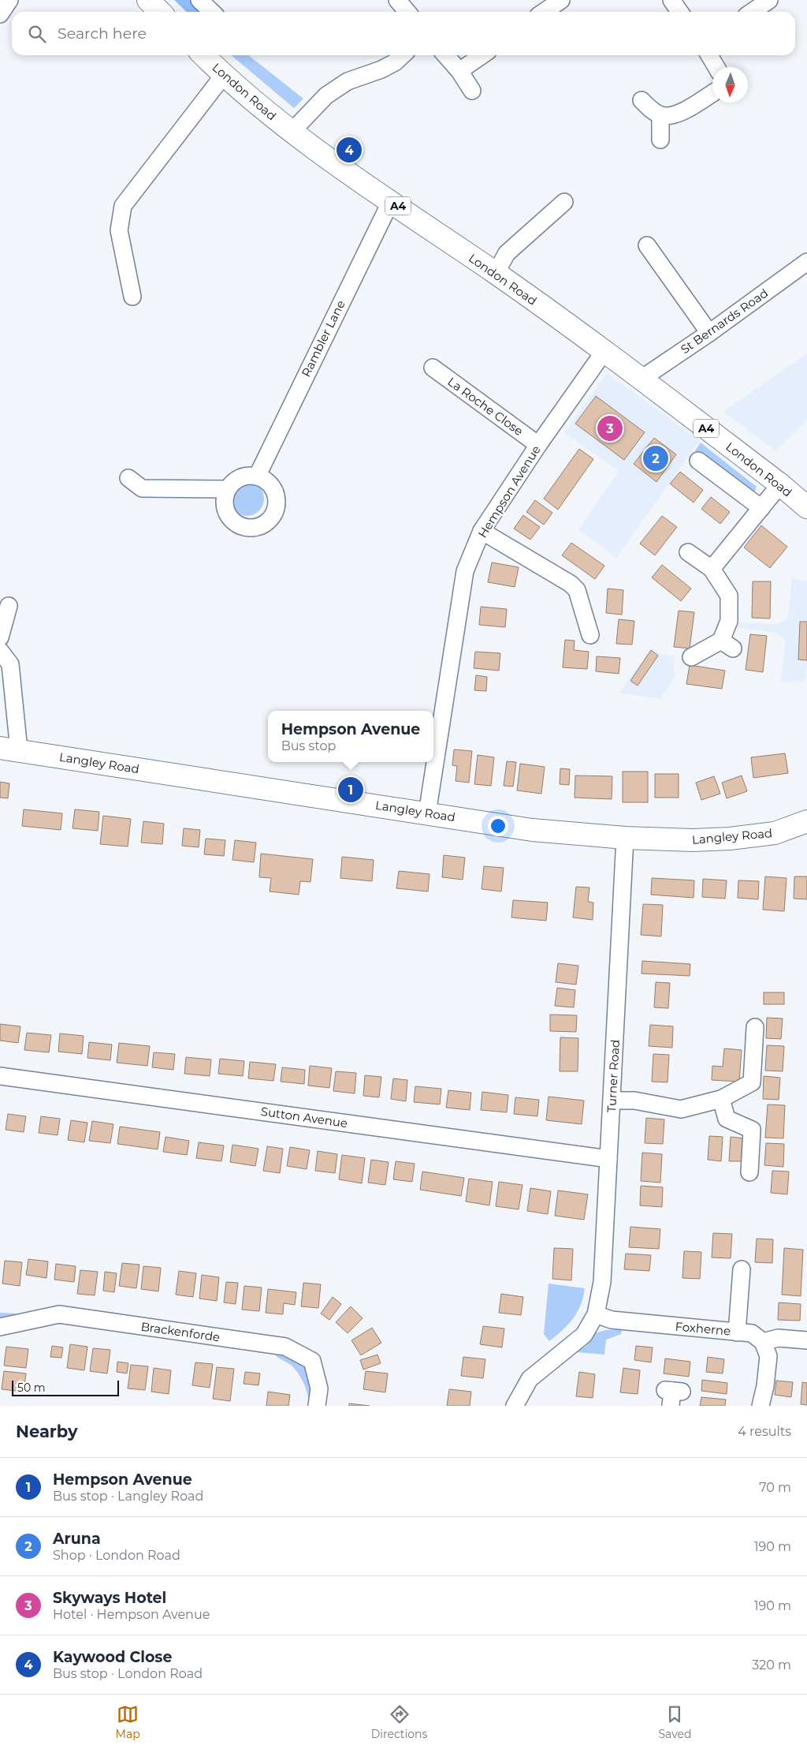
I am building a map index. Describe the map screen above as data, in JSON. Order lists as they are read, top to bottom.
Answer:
{
  "streets": {
    "street": [
      "London Road",
      "A4",
      "St Bernards Road",
      "Rambler Lane",
      "La Roche Close",
      "Hempson Avenue",
      "Langley Road",
      "Turner Road",
      "Sutton Avenue",
      "Foxherne",
      "Brackenforde"
    ]
  },
  "crossings": [
    ["London Road", "St Bernards Road"],
    ["London Road", "Rambler Lane"],
    ["London Road", "Hempson Avenue"],
    ["La Roche Close", "Hempson Avenue"],
    ["Hempson Avenue", "Langley Road"],
    ["Langley Road", "Turner Road"],
    ["Turner Road", "Sutton Avenue"],
    ["Turner Road", "Foxherne"]
  ],
  "scale_bar": "50 m",
  "north": "bottom",
  "page": {
    "search": "Search here",
    "pins": [
      "4",
      "3",
      "2",
      "1"
    ],
    "popup": ["Hempson Avenue", "Bus stop"],
    "scale": "50 m",
    "heading": ["Nearby", "4 results"],
    "list": [
      {
        "mark": "1",
        "name": "Hempson Avenue",
        "note": "Bus stop · Langley Road",
        "value": "70 m"
      },
      {
        "mark": "2",
        "name": "Aruna",
        "note": "Shop · London Road",
        "value": "190 m"
      },
      {
        "mark": "3",
        "name": "Skyways Hotel",
        "note": "Hotel · Hempson Avenue",
        "value": "190 m"
      },
      {
        "mark": "4",
        "name": "Kaywood Close",
        "note": "Bus stop · London Road",
        "value": "320 m"
      }
    ],
    "nav": ["Map", "Directions", "Saved"]
  }
}
